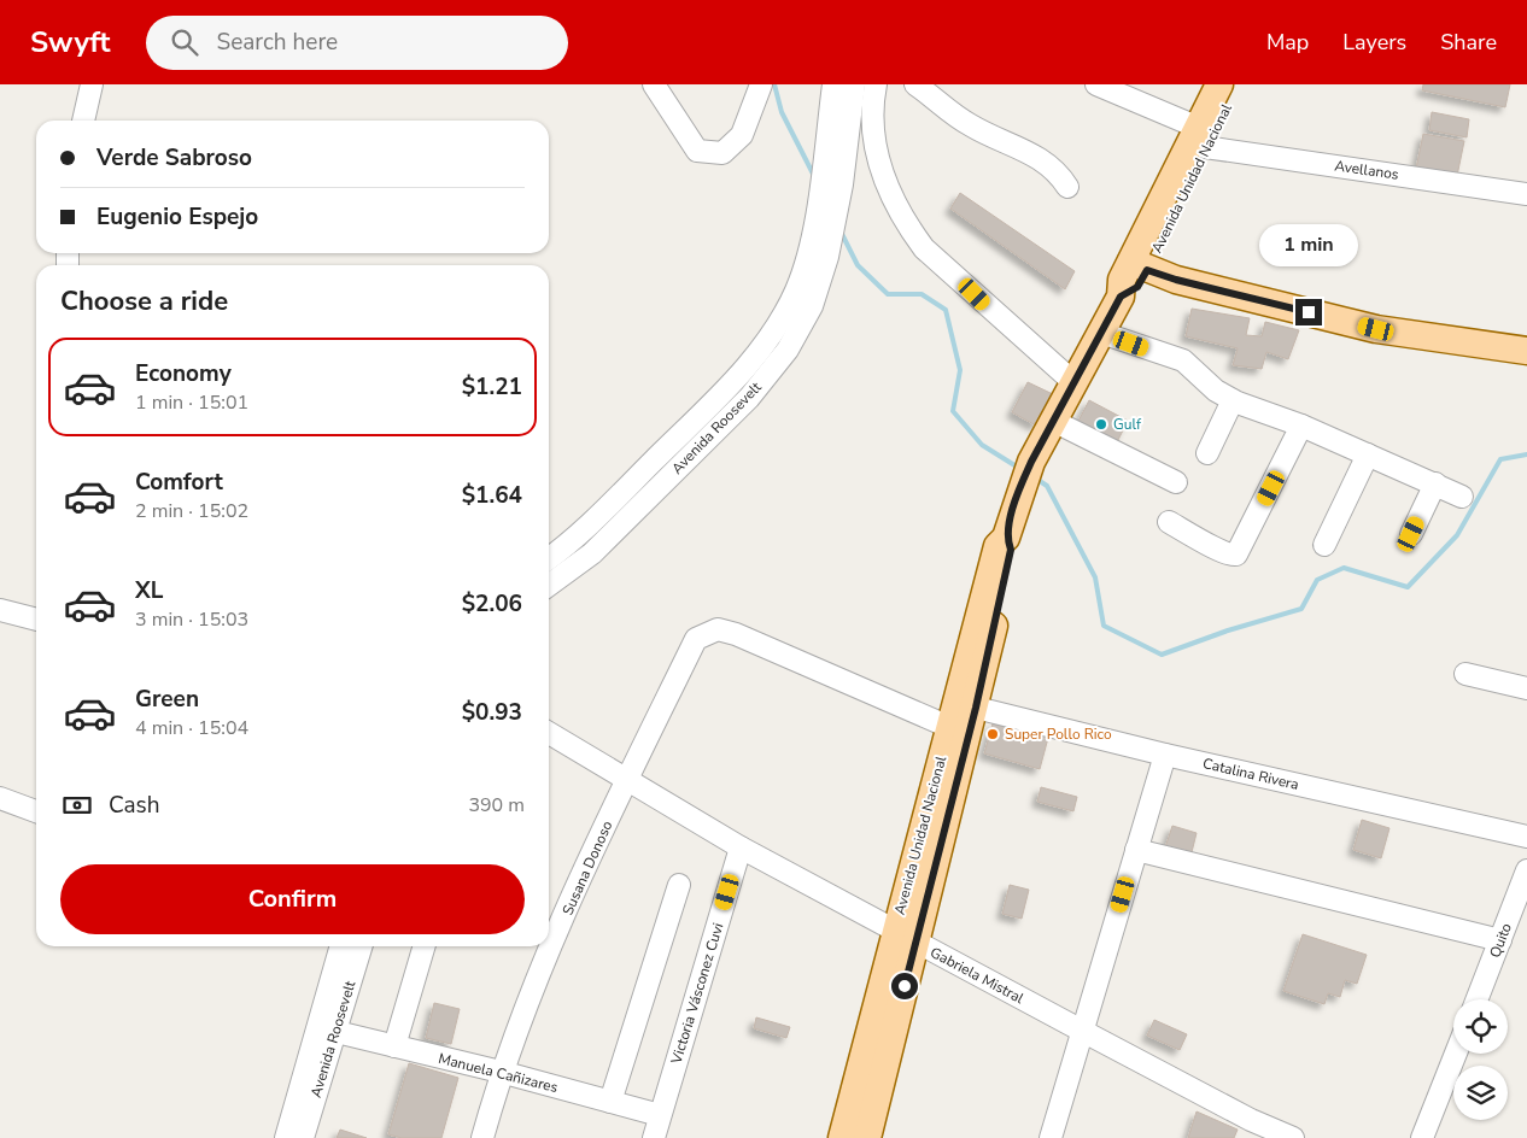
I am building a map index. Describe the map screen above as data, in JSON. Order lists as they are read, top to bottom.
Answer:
{
  "streets": {
    "main road": ["Avenida Unidad Nacional"],
    "street": [
      "Avellanos",
      "Avenida Roosevelt",
      "Catalina Rivera",
      "Susana Donoso",
      "Quito",
      "Gabriela Mistral",
      "Victoria Vásconez Cuvi",
      "Manuela Cañizares"
    ]
  },
  "crossings": [
    ["Avellanos", "Avenida Unidad Nacional"],
    ["Avenida Unidad Nacional", "Catalina Rivera"],
    ["Avenida Unidad Nacional", "Susana Donoso"],
    ["Avenida Unidad Nacional", "Gabriela Mistral"],
    ["Avenida Roosevelt", "Manuela Cañizares"],
    ["Susana Donoso", "Gabriela Mistral"],
    ["Susana Donoso", "Manuela Cañizares"],
    ["Gabriela Mistral", "Victoria Vásconez Cuvi"],
    ["Victoria Vásconez Cuvi", "Manuela Cañizares"]
  ],
  "places": ["Gulf", "Super Pollo Rico"],
  "page": {
    "header": "Swyft",
    "search": "Search here",
    "nav": ["Map", "Layers", "Share"],
    "banner": ["Verde Sabroso", "Eugenio Espejo"],
    "bubble": "1 min",
    "heading": "Choose a ride",
    "list": [
      {
        "name": "Economy",
        "note": "1 min · 15:01",
        "value": "$1.21"
      },
      {
        "name": "Comfort",
        "note": "2 min · 15:02",
        "value": "$1.64"
      },
      {
        "name": "XL",
        "note": "3 min · 15:03",
        "value": "$2.06"
      },
      {
        "name": "Green",
        "note": "4 min · 15:04",
        "value": "$0.93"
      }
    ],
    "pay": ["Cash", "390 m"],
    "buttons": "Confirm"
  }
}
